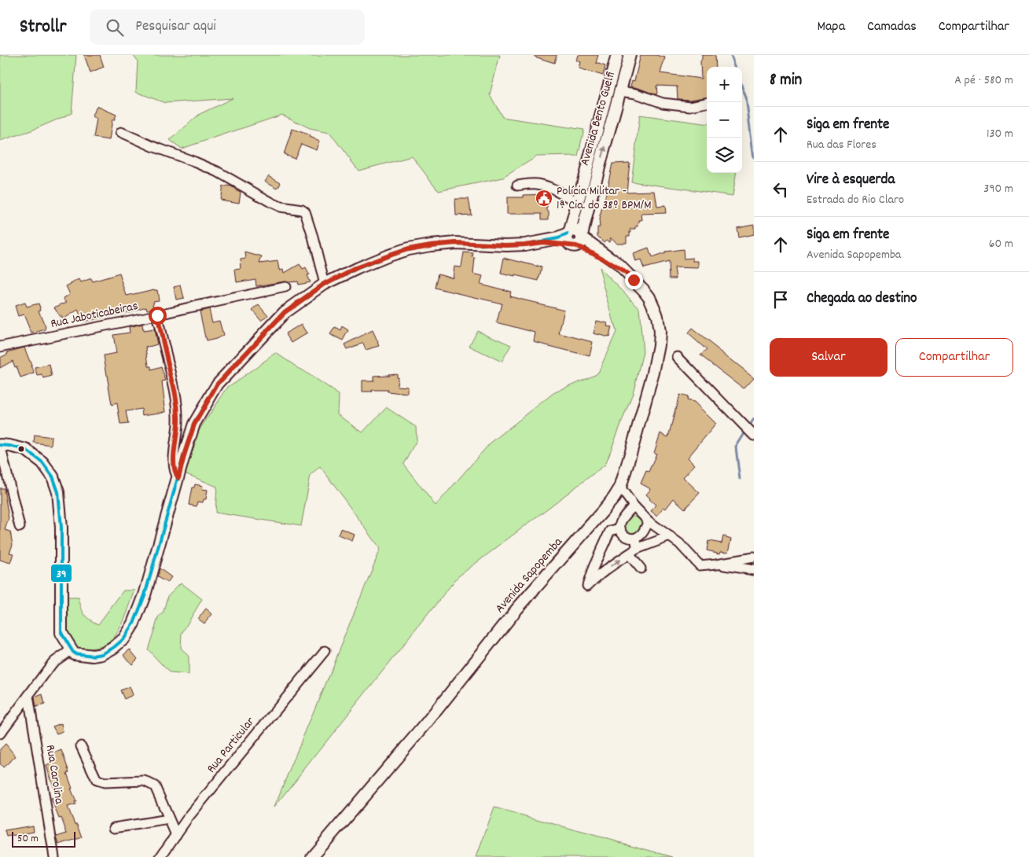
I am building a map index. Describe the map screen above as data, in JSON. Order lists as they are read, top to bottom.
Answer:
{
  "streets": {
    "main road": ["Avenida Bento Guelfi", "Avenida Sapopemba"],
    "street": ["Rua Jaboticabeiras", "Rua Particular", "Rua Carolina"]
  },
  "crossings": [
    ["Avenida Bento Guelfi", "Avenida Sapopemba"]
  ],
  "places": {
    "public building": ["Polícia Militar - 1ª Cia. do 38º BPM/M"]
  },
  "lines": ["transit line 39"],
  "scale_bar": "50 m",
  "page": {
    "header": "Strollr",
    "search": "Pesquisar aqui",
    "nav": ["Mapa", "Camadas", "Compartilhar"],
    "heading": ["8 min", "A pé · 580 m"],
    "map_buttons": ["+", "−"],
    "list": [
      ["Siga em frente", "Rua das Flores", "130 m"],
      ["Vire à esquerda", "Estrada do Rio Claro", "390 m"],
      ["Siga em frente", "Avenida Sapopemba", "60 m"],
      "Chegada ao destino"
    ],
    "buttons": ["Salvar", "Compartilhar"],
    "scale": "50 m"
  }
}
